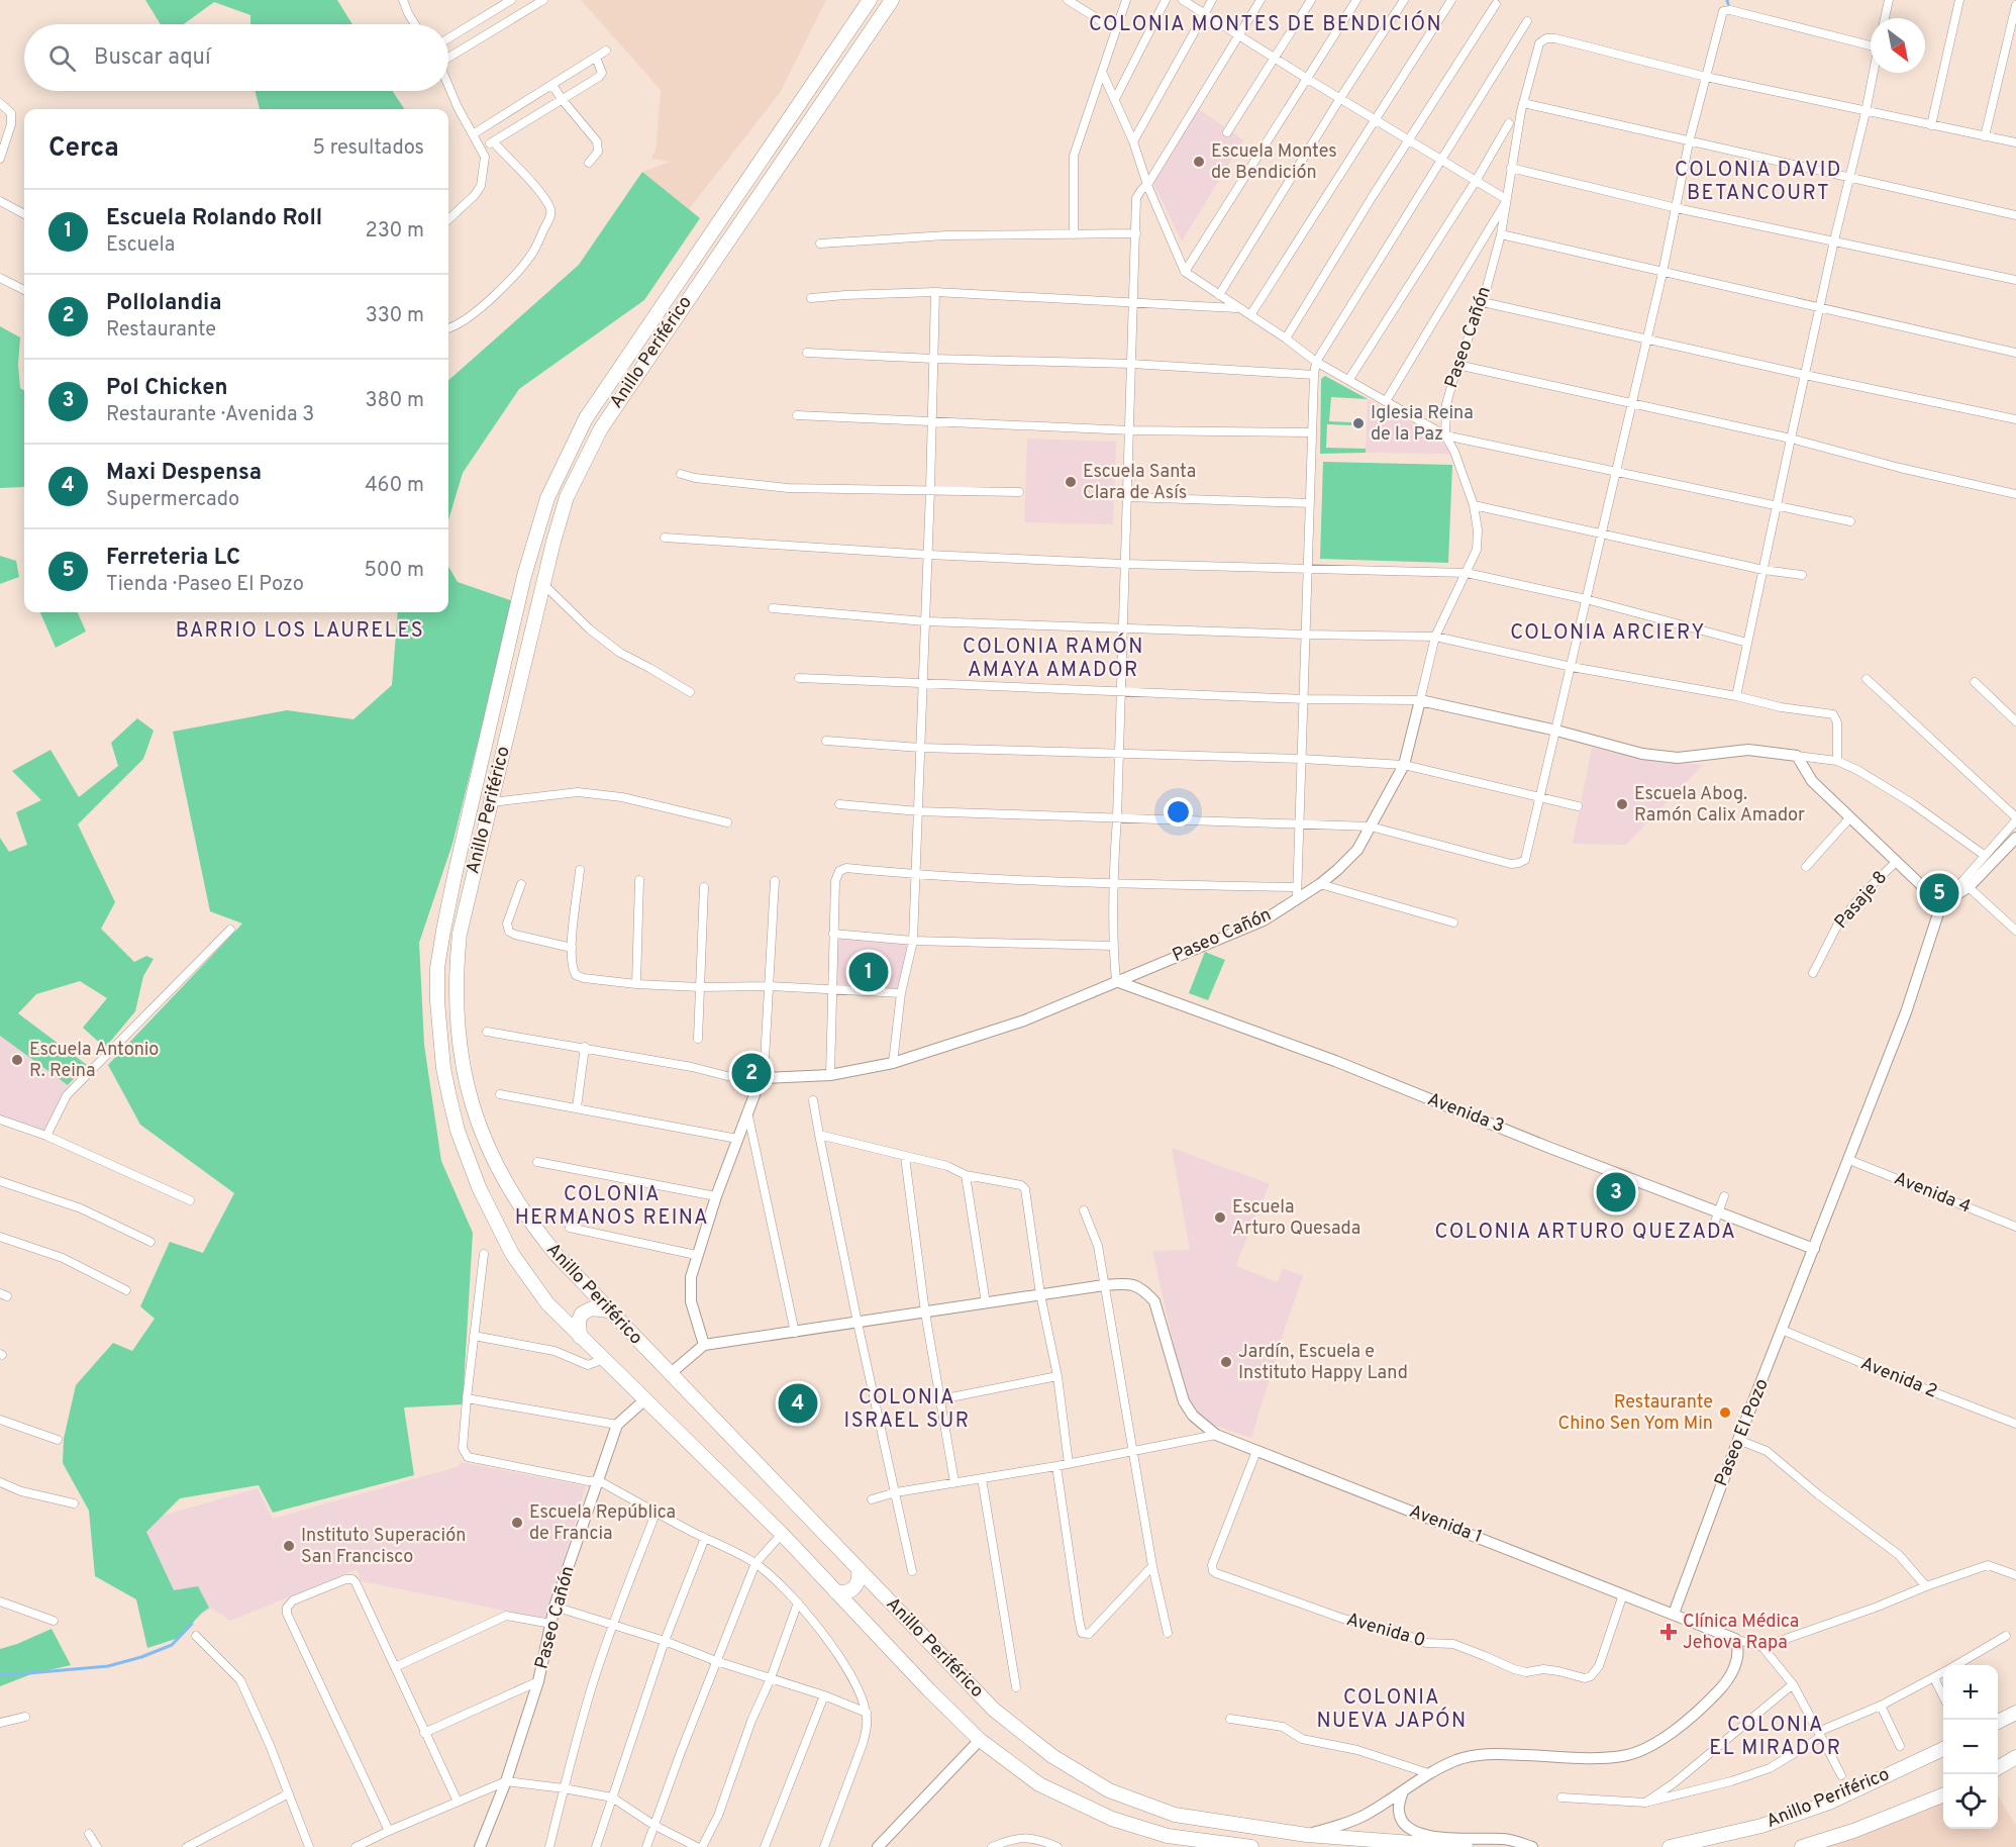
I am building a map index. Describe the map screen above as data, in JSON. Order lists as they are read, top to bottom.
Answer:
{
  "streets": {
    "highway": ["Anillo Periférico"],
    "street": [
      "Paseo Cañón",
      "Pasaje 8",
      "Avenida 3",
      "Avenida 4",
      "Avenida 2",
      "Paseo El Pozo",
      "Avenida 1",
      "Avenida 0"
    ]
  },
  "crossings": [
    ["Paseo Cañón", "Anillo Periférico"],
    ["Paseo Cañón", "Avenida 3"],
    ["Avenida 3", "Paseo El Pozo"],
    ["Avenida 4", "Paseo El Pozo"],
    ["Avenida 2", "Paseo El Pozo"],
    ["Paseo El Pozo", "Avenida 1"],
    ["Avenida 1", "Avenida 0"]
  ],
  "districts": [
    "COLONIA MONTES DE BENDICIÓN",
    "COLONIA DAVID BETANCOURT",
    "BARRIO LOS LAURELES",
    "COLONIA ARCIERY",
    "COLONIA RAMÓN AMAYA AMADOR",
    "COLONIA HERMANOS REINA",
    "COLONIA ARTURO QUEZADA",
    "COLONIA ISRAEL SUR",
    "COLONIA NUEVA JAPÓN",
    "COLONIA EL MIRADOR"
  ],
  "places": {
    "other": [
      "Escuela Montes de Bendición",
      "Iglesia Reina de la Paz",
      "Escuela Santa Clara de Asís",
      "Escuela Abog. Ramón Calix Amador",
      "Escuela Antonio R. Reina",
      "Escuela Arturo Quesada",
      "Jardín, Escuela e Instituto Happy Land",
      "Restaurante Chino Sen Yom Min",
      "Escuela República de Francia",
      "Instituto Superación San Francisco"
    ],
    "health": ["Clínica Médica Jehova Rapa"]
  },
  "north": "bottom right",
  "page": {
    "search": "Buscar aquí",
    "heading": ["Cerca", "5 resultados"],
    "list": [
      {
        "mark": "1",
        "name": "Escuela Rolando Roll",
        "note": "Escuela",
        "value": "230 m"
      },
      {
        "mark": "2",
        "name": "Pollolandia",
        "note": "Restaurante",
        "value": "330 m"
      },
      {
        "mark": "3",
        "name": "Pol Chicken",
        "note": "Restaurante · Avenida 3",
        "value": "380 m"
      },
      {
        "mark": "4",
        "name": "Maxi Despensa",
        "note": "Supermercado",
        "value": "460 m"
      },
      {
        "mark": "5",
        "name": "Ferreteria LC",
        "note": "Tienda · Paseo El Pozo",
        "value": "500 m"
      }
    ],
    "pins": [
      "5",
      "1",
      "2",
      "3",
      "4"
    ],
    "map_buttons": ["+", "−"]
  }
}
